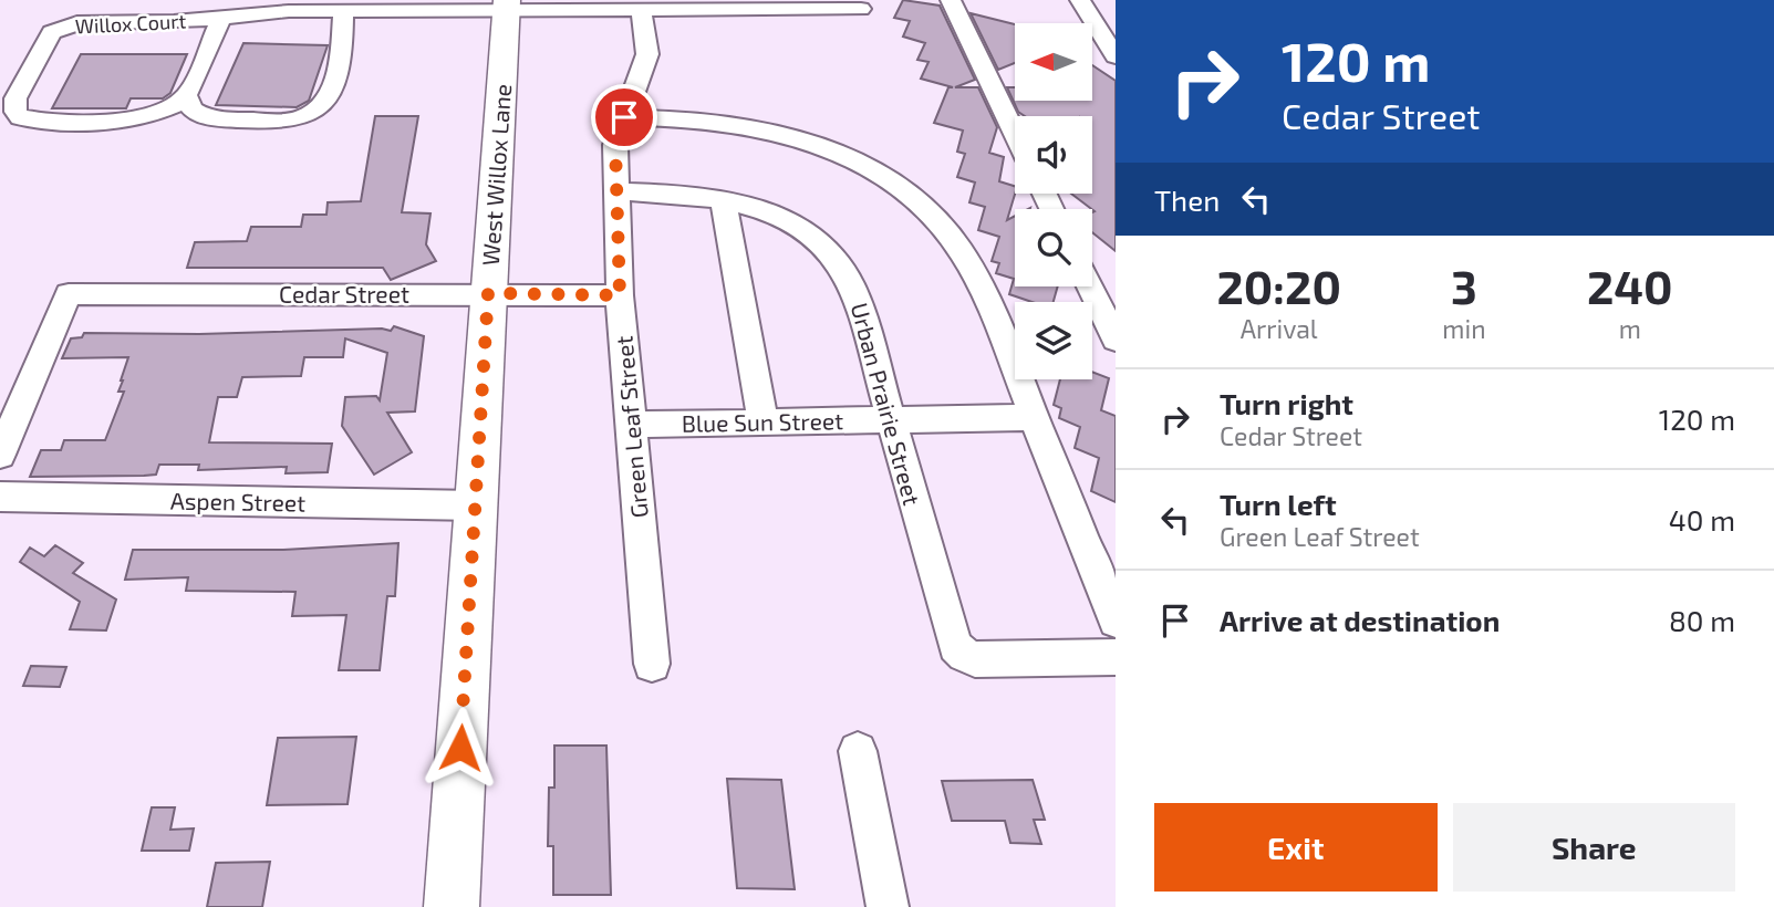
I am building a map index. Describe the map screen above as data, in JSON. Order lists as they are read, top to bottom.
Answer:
{
  "streets": {
    "main road": ["West Willox Lane"],
    "street": [
      "Willox Court",
      "Cedar Street",
      "Urban Prairie Street",
      "Blue Sun Street",
      "Green Leaf Street",
      "Aspen Street"
    ]
  },
  "crossings": [
    ["Willox Court", "West Willox Lane"],
    ["Willox Court", "Green Leaf Street"],
    ["West Willox Lane", "Cedar Street"],
    ["West Willox Lane", "Aspen Street"],
    ["Cedar Street", "Green Leaf Street"],
    ["Urban Prairie Street", "Blue Sun Street"],
    ["Urban Prairie Street", "Green Leaf Street"],
    ["Blue Sun Street", "Green Leaf Street"]
  ],
  "north": "left",
  "page": {
    "turn": ["120 m", "Cedar Street"],
    "then": "Then",
    "eta": [
      "20:20",
      "Arrival",
      "3",
      "min",
      "240",
      "m"
    ],
    "list": [
      {
        "name": "Turn right",
        "note": "Cedar Street",
        "value": "120 m"
      },
      {
        "name": "Turn left",
        "note": "Green Leaf Street",
        "value": "40 m"
      },
      {
        "name": "Arrive at destination",
        "value": "80 m"
      }
    ],
    "buttons": ["Exit", "Share"]
  }
}
